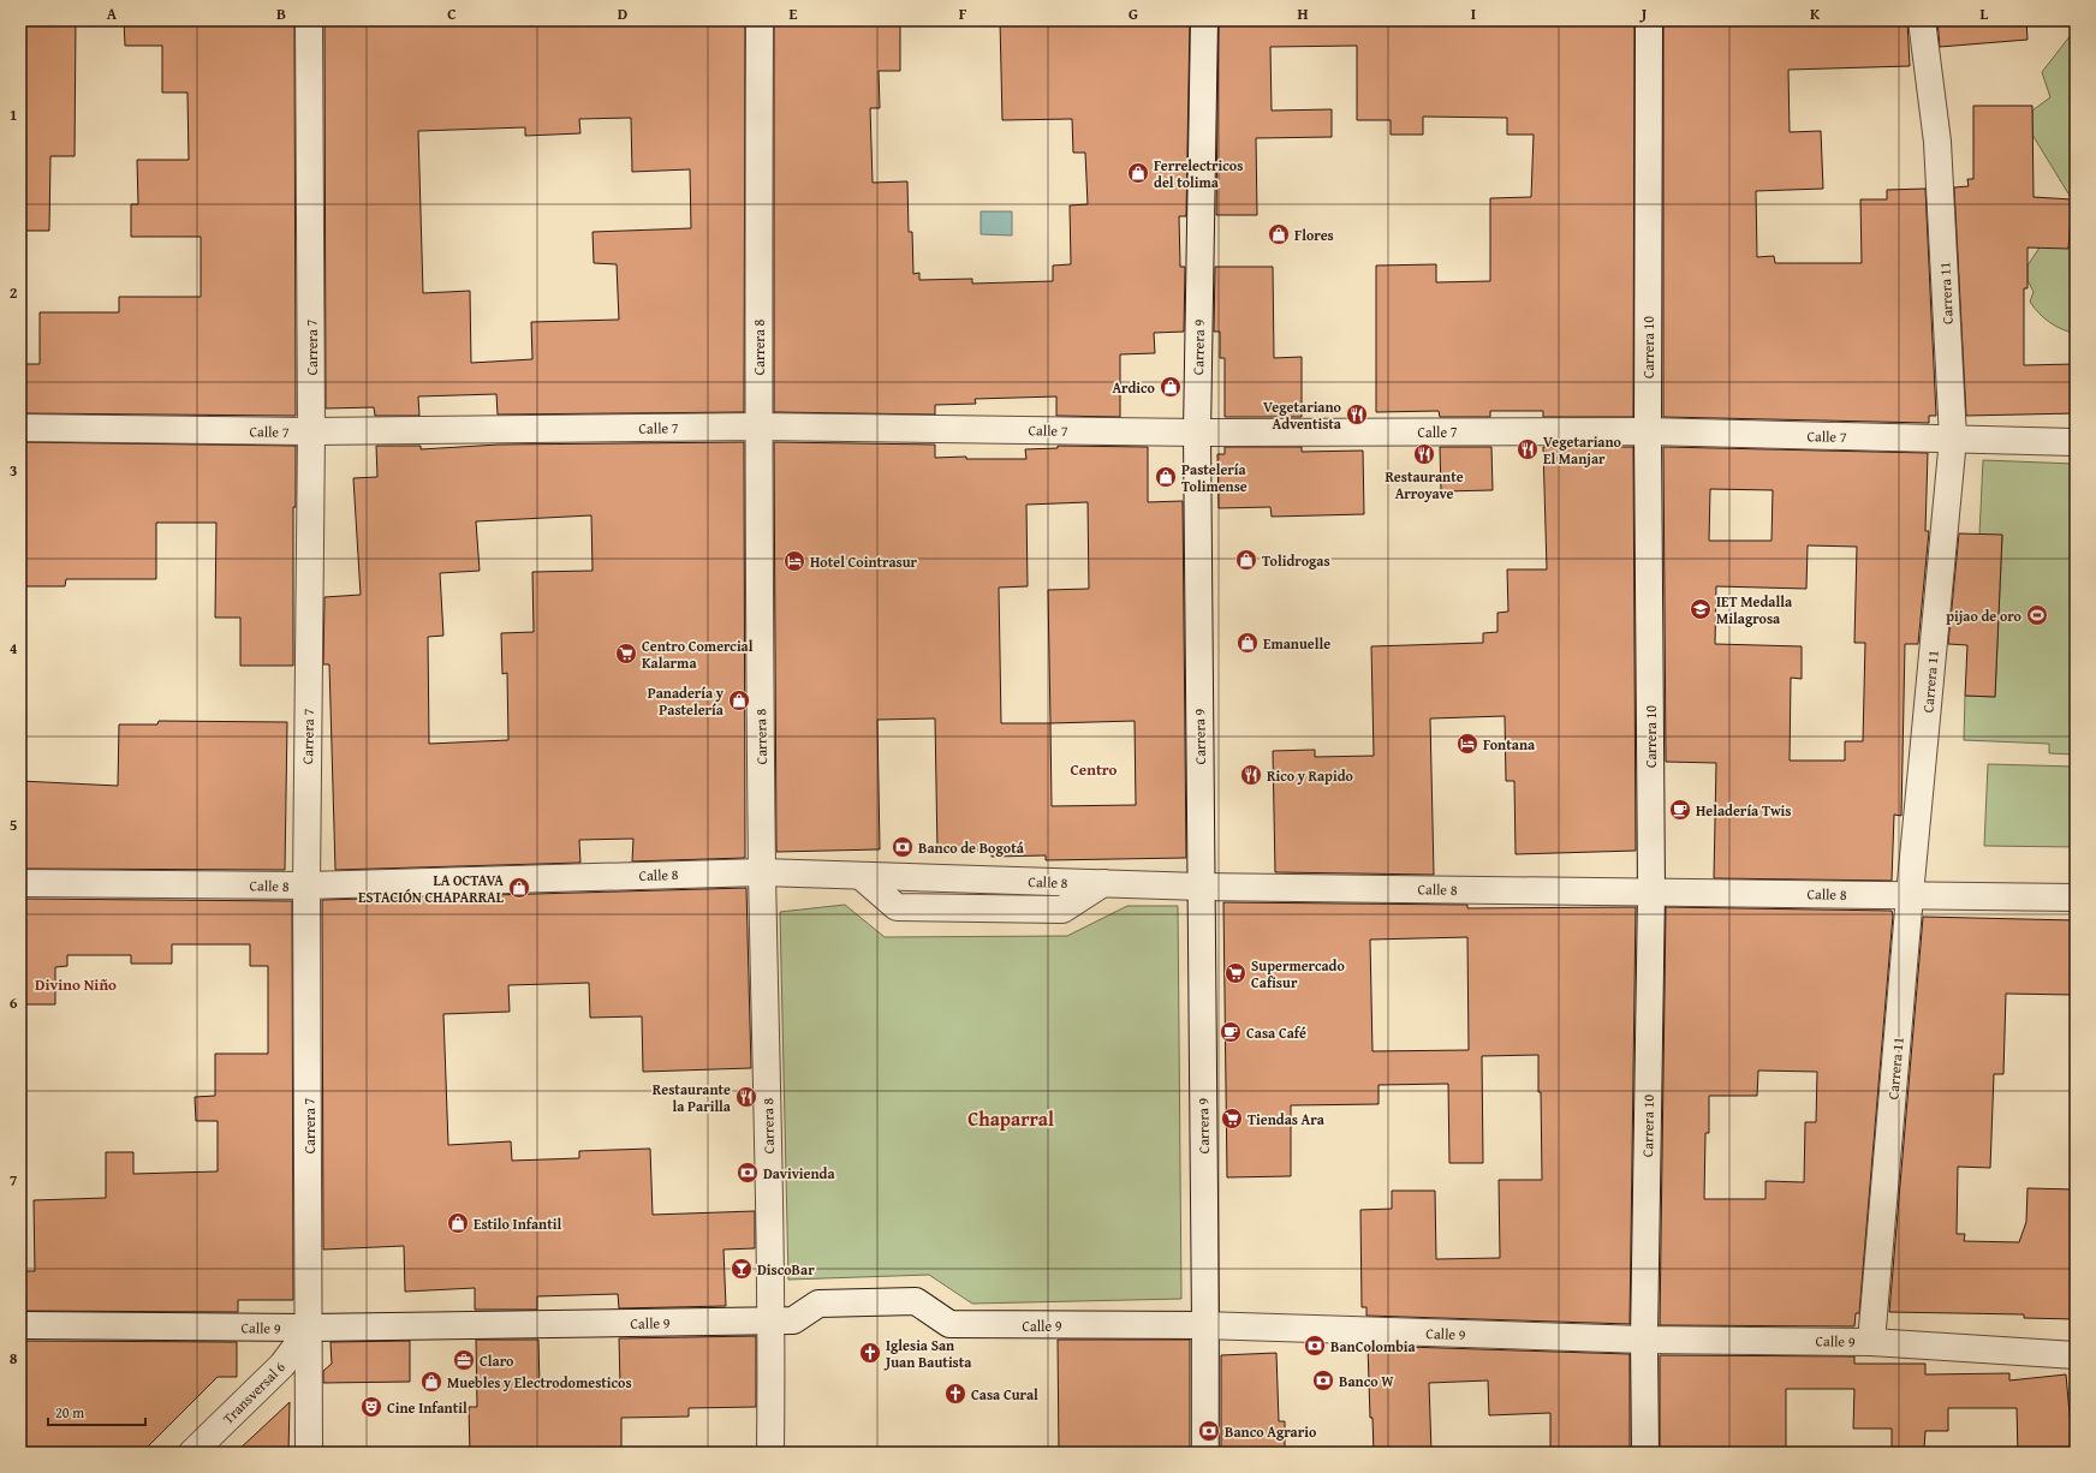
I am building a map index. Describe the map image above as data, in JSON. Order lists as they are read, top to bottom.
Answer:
{
  "streets": {
    "street": [
      "Carrera 11",
      "Carrera 7",
      "Carrera 8",
      "Carrera 9",
      "Carrera 10",
      "Calle 7",
      "Calle 8",
      "Calle 9",
      "Transversal 6"
    ]
  },
  "crossings": [
    ["Carrera 11", "Calle 7"],
    ["Carrera 11", "Calle 8"],
    ["Carrera 11", "Calle 9"],
    ["Carrera 7", "Calle 7"],
    ["Carrera 7", "Calle 8"],
    ["Carrera 7", "Calle 9"],
    ["Carrera 7", "Transversal 6"],
    ["Carrera 8", "Calle 7"],
    ["Carrera 8", "Calle 8"],
    ["Carrera 8", "Calle 9"],
    ["Carrera 9", "Calle 7"],
    ["Carrera 9", "Calle 8"],
    ["Carrera 9", "Calle 9"],
    ["Carrera 10", "Calle 7"],
    ["Carrera 10", "Calle 8"],
    ["Carrera 10", "Calle 9"],
    ["Calle 9", "Transversal 6"]
  ],
  "districts": ["Centro", "Divino Niño", "Chaparral"],
  "places": {
    "shop": [
      "Ferrelectricos del tolima",
      "Flores",
      "Ardico",
      "Pastelería Tolimense",
      "Tolidrogas",
      "Emanuelle",
      "Panadería y Pastelería",
      "LA OCTAVA ESTACIÓN CHAPARRAL",
      "Estilo Infantil",
      "Muebles y Electrodomesticos"
    ],
    "restaurant": [
      "Vegetariano Adventista",
      "Vegetariano El Manjar",
      "Restaurante Arroyave",
      "Rico y Rapido",
      "Restaurante la Parilla"
    ],
    "hotel": ["Hotel Cointrasur", "Fontana"],
    "school or university": ["IET Medalla Milagrosa"],
    "sports": ["pijao de oro"],
    "supermarket": ["Centro Comercial Kalarma", "Supermercado Cafisur", "Tiendas Ara"],
    "cafe": ["Heladería Twis", "Casa Café"],
    "bank": [
      "Banco de Bogotá",
      "Davivienda",
      "BanColombia",
      "Banco W",
      "Banco Agrario"
    ],
    "bar": ["DiscoBar"],
    "church": ["Iglesia San Juan Bautista", "Casa Cural"],
    "office": ["Claro"],
    "theatre": ["Cine Infantil"]
  },
  "scale_bar": "20 m",
  "grid": {
    "columns": [
      "A",
      "B",
      "C",
      "D",
      "E",
      "F",
      "G",
      "H",
      "I",
      "J",
      "K",
      "L"
    ],
    "rows": [
      "1",
      "2",
      "3",
      "4",
      "5",
      "6",
      "7",
      "8"
    ]
  }
}
